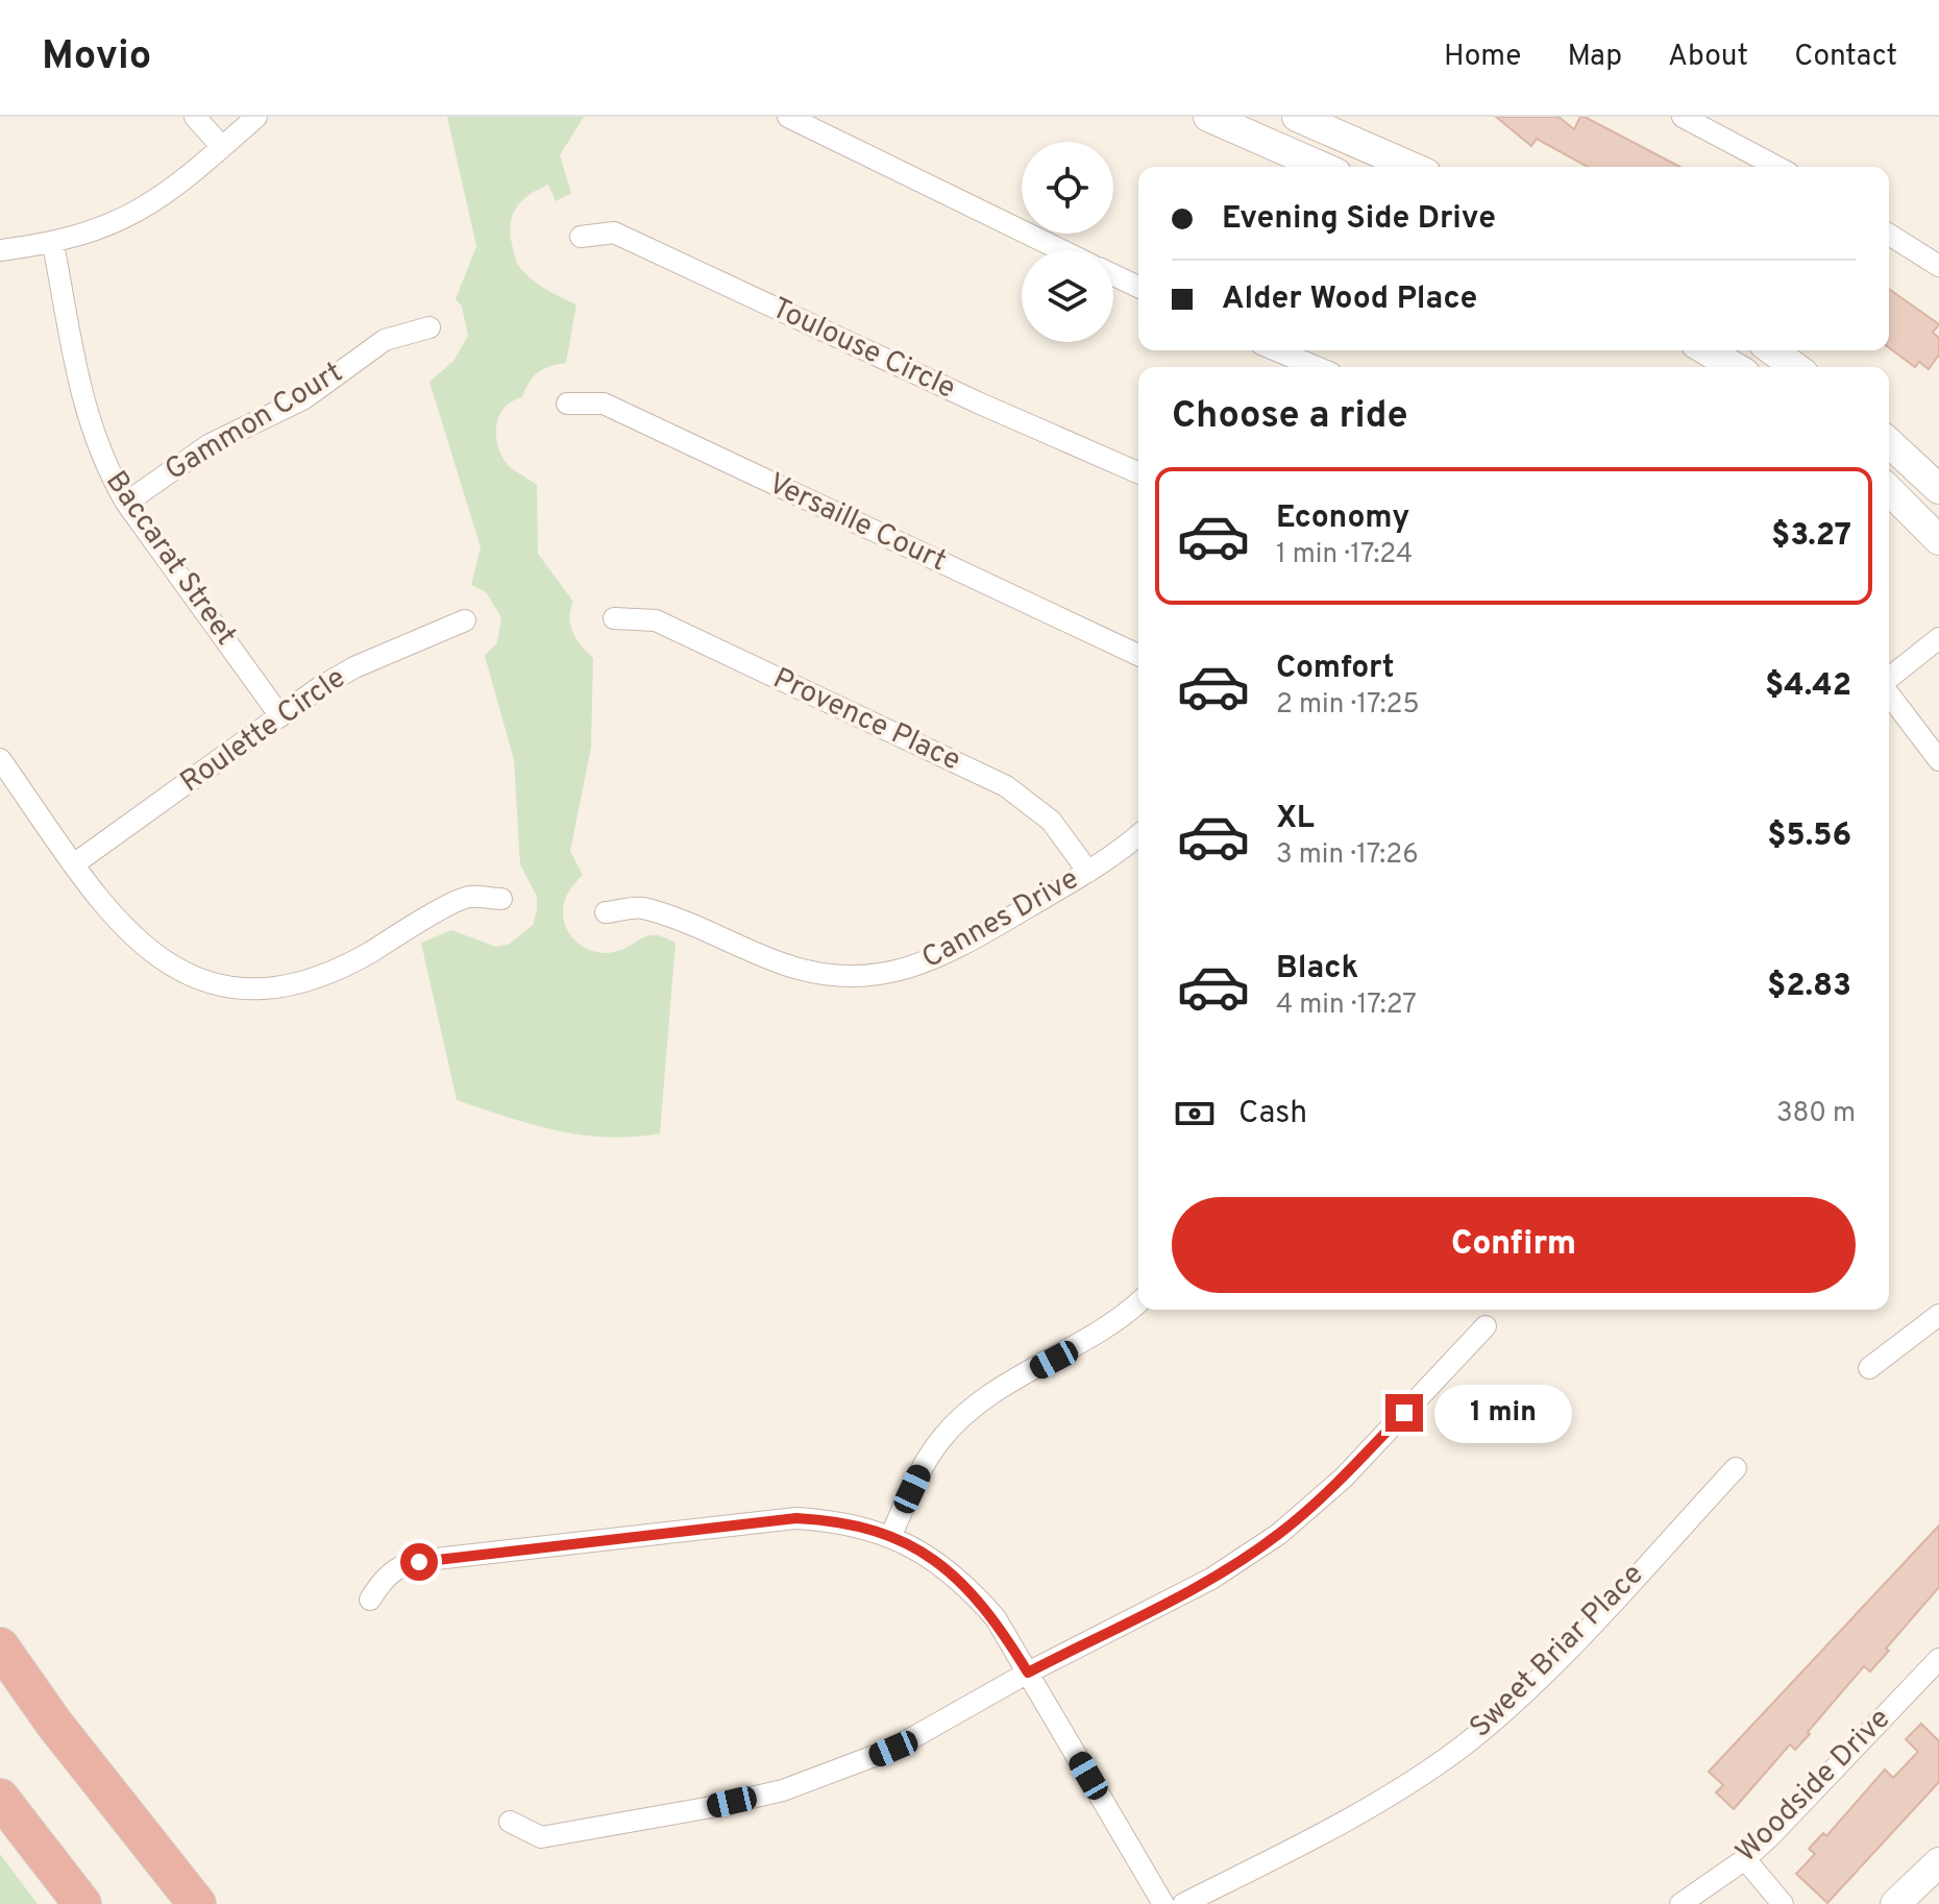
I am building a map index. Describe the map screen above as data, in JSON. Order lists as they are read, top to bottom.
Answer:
{
  "streets": {
    "street": [
      "Toulouse Circle",
      "Gammon Court",
      "Versaille Court",
      "Baccarat Street",
      "Provence Place",
      "Roulette Circle",
      "Cannes Drive",
      "Sweet Briar Place",
      "Woodside Drive"
    ]
  },
  "crossings": [
    ["Gammon Court", "Baccarat Street"],
    ["Baccarat Street", "Roulette Circle"],
    ["Provence Place", "Cannes Drive"]
  ],
  "page": {
    "header": "Movio",
    "nav": [
      "Home",
      "Map",
      "About",
      "Contact"
    ],
    "banner": ["Evening Side Drive", "Alder Wood Place"],
    "heading": "Choose a ride",
    "list": [
      {
        "name": "Economy",
        "note": "1 min · 17:24",
        "value": "$3.27"
      },
      {
        "name": "Comfort",
        "note": "2 min · 17:25",
        "value": "$4.42"
      },
      {
        "name": "XL",
        "note": "3 min · 17:26",
        "value": "$5.56"
      },
      {
        "name": "Black",
        "note": "4 min · 17:27",
        "value": "$2.83"
      }
    ],
    "pay": ["Cash", "380 m"],
    "buttons": "Confirm",
    "bubble": "1 min"
  }
}
